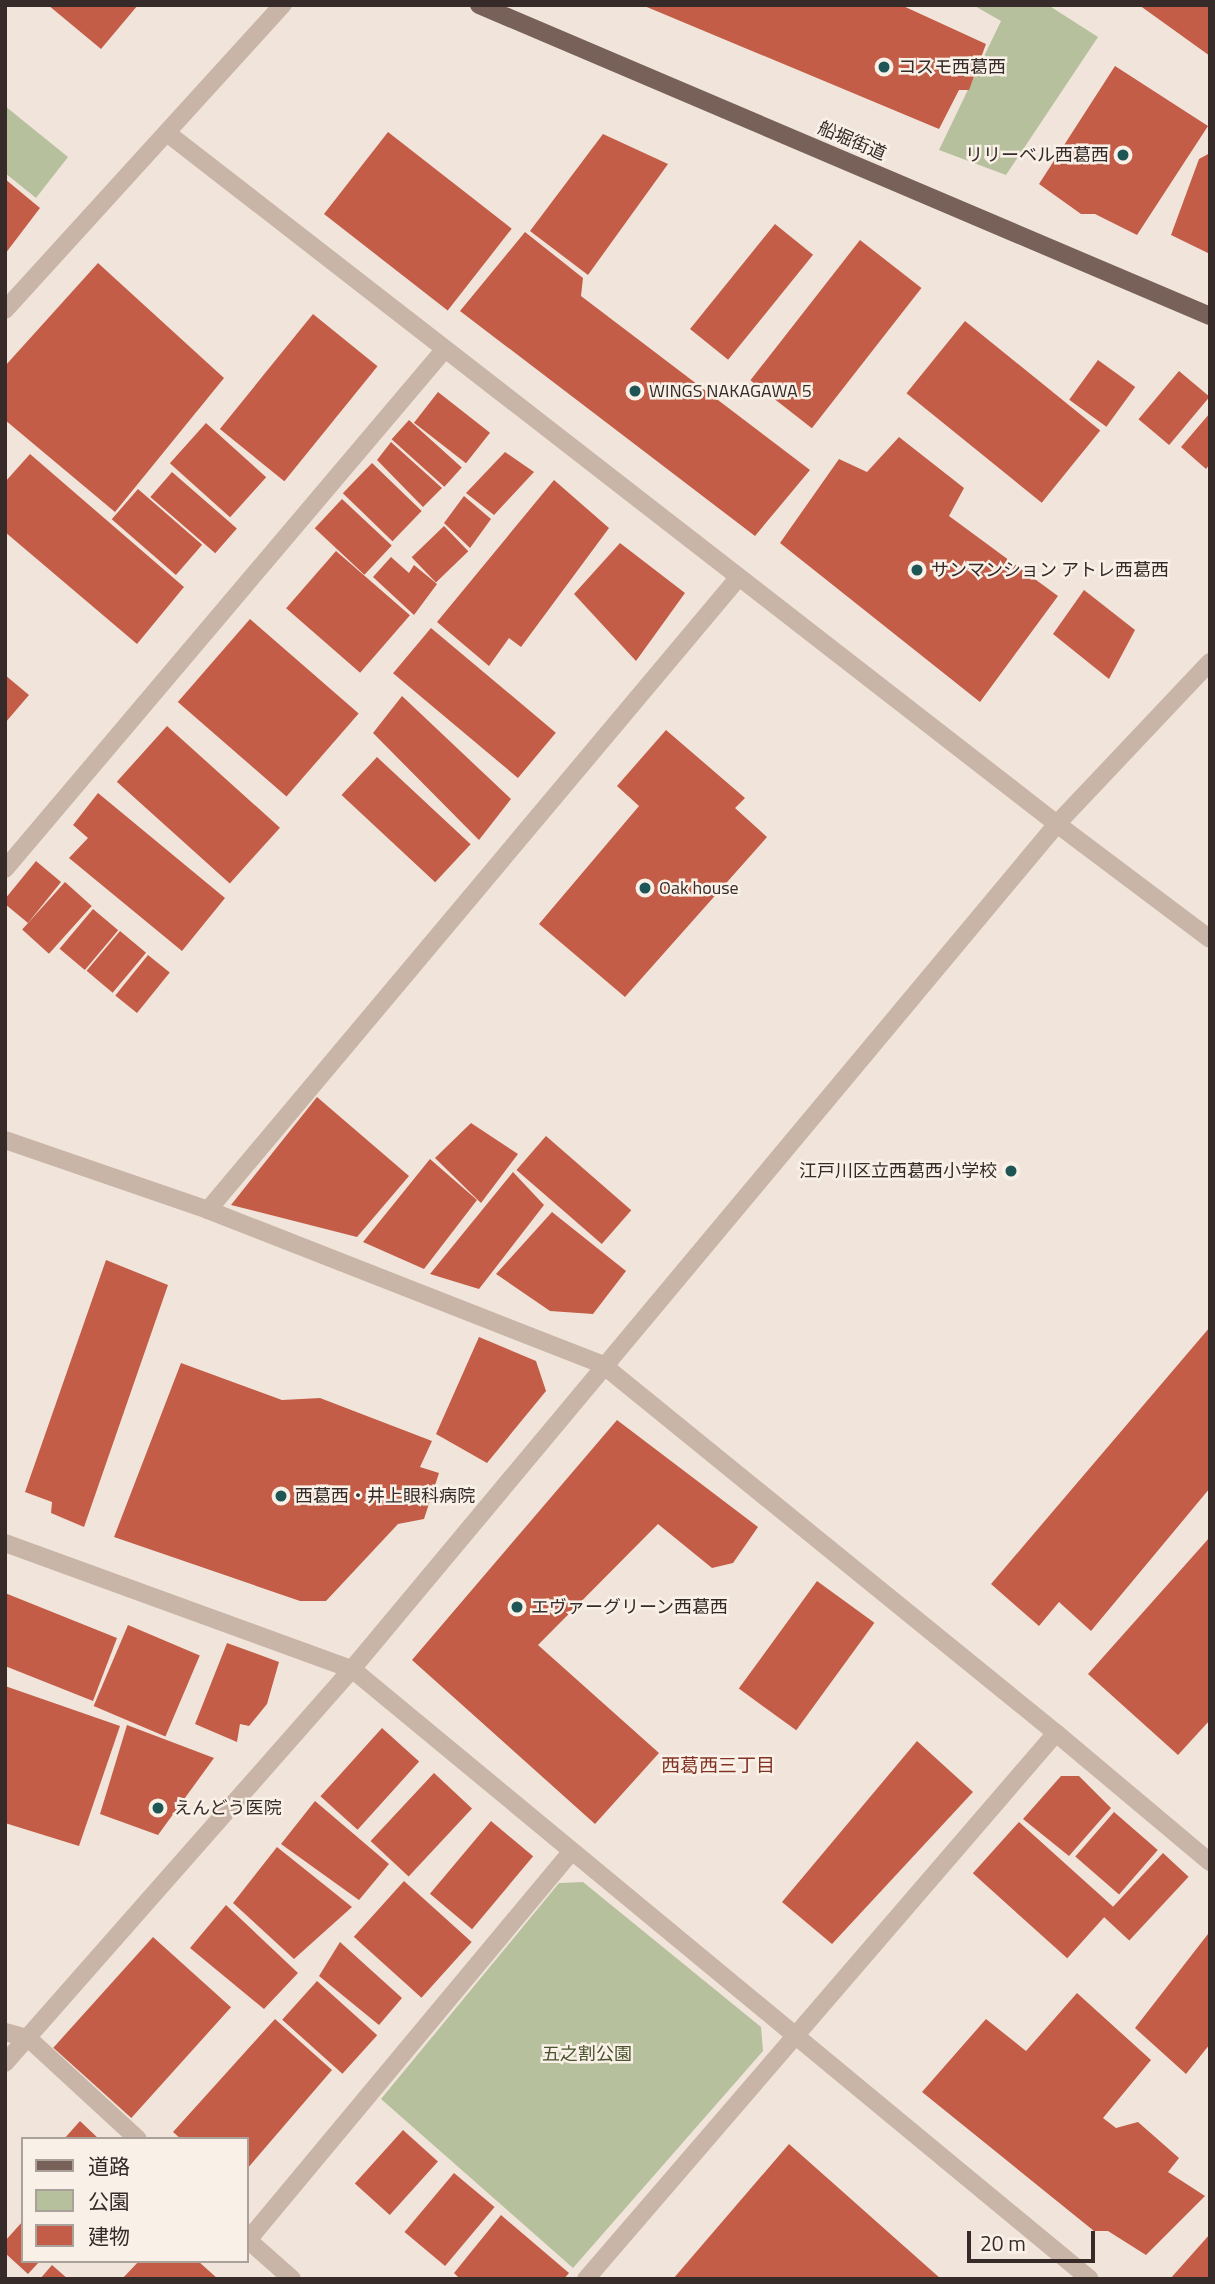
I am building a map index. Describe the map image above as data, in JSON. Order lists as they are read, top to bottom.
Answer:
{
  "streets": {
    "main road": ["船堀街道"]
  },
  "districts": ["西葛西三丁目"],
  "parks": ["五之割公園"],
  "places": [
    "コスモ西葛西",
    "リリーベル西葛西",
    "WINGS NAKAGAWA 5",
    "サンマンション アトレ西葛西",
    "Oak house",
    "江戸川区立西葛西小学校",
    "西葛西・井上眼科病院",
    "エヴァーグリーン西葛西",
    "えんどう医院"
  ],
  "legend": ["道路", "公園", "建物"],
  "scale_bar": "20 m"
}
